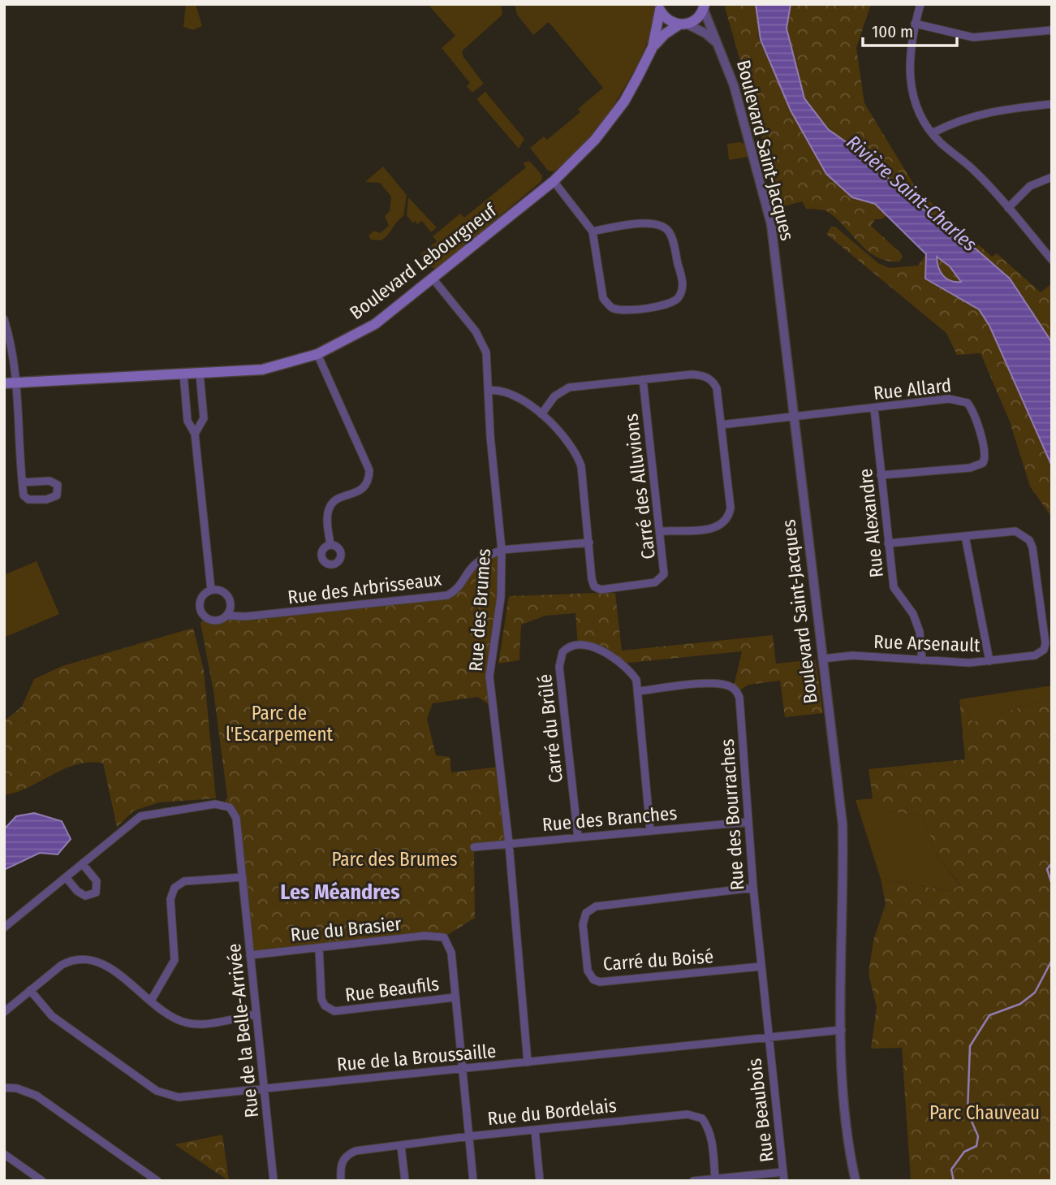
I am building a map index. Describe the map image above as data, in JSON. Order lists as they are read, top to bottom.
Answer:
{
  "streets": {
    "main road": ["Boulevard Lebourgneuf"],
    "street": [
      "Boulevard Saint-Jacques",
      "Rue Allard",
      "Carré des Alluvions",
      "Rue Alexandre",
      "Rue des Arbrisseaux",
      "Rue des Brumes",
      "Rue Arsenault",
      "Carré du Brûlé",
      "Rue des Bourraches",
      "Rue des Branches",
      "Rue du Brasier",
      "Carré du Boisé",
      "Rue Beaufils",
      "Rue de la Belle-Arrivée",
      "Rue de la Broussaille",
      "Rue Beaubois",
      "Rue du Bordelais"
    ]
  },
  "crossings": [
    ["Boulevard Saint-Jacques", "Boulevard Lebourgneuf"],
    ["Boulevard Saint-Jacques", "Rue Allard"],
    ["Boulevard Saint-Jacques", "Rue Arsenault"],
    ["Boulevard Saint-Jacques", "Rue de la Broussaille"],
    ["Boulevard Lebourgneuf", "Rue des Brumes"],
    ["Rue Allard", "Rue Alexandre"],
    ["Carré des Alluvions", "Rue des Arbrisseaux"],
    ["Carré des Alluvions", "Rue des Brumes"],
    ["Rue Alexandre", "Rue Arsenault"],
    ["Rue des Arbrisseaux", "Rue des Brumes"],
    ["Rue des Brumes", "Rue des Branches"],
    ["Rue des Brumes", "Rue de la Broussaille"],
    ["Carré du Brûlé", "Rue des Bourraches"],
    ["Carré du Brûlé", "Rue des Branches"],
    ["Rue des Bourraches", "Rue des Branches"],
    ["Rue des Bourraches", "Carré du Boisé"],
    ["Rue des Bourraches", "Rue de la Broussaille"],
    ["Rue des Bourraches", "Rue Beaubois"],
    ["Rue du Brasier", "Rue Beaufils"],
    ["Rue du Brasier", "Rue de la Belle-Arrivée"],
    ["Rue de la Belle-Arrivée", "Rue de la Broussaille"],
    ["Rue de la Broussaille", "Rue Beaubois"]
  ],
  "districts": ["Les Méandres"],
  "water": ["Rivière Saint-Charles"],
  "parks": ["Parc de l'Escarpement", "Parc des Brumes", "Parc Chauveau"],
  "scale_bar": "100 m"
}
